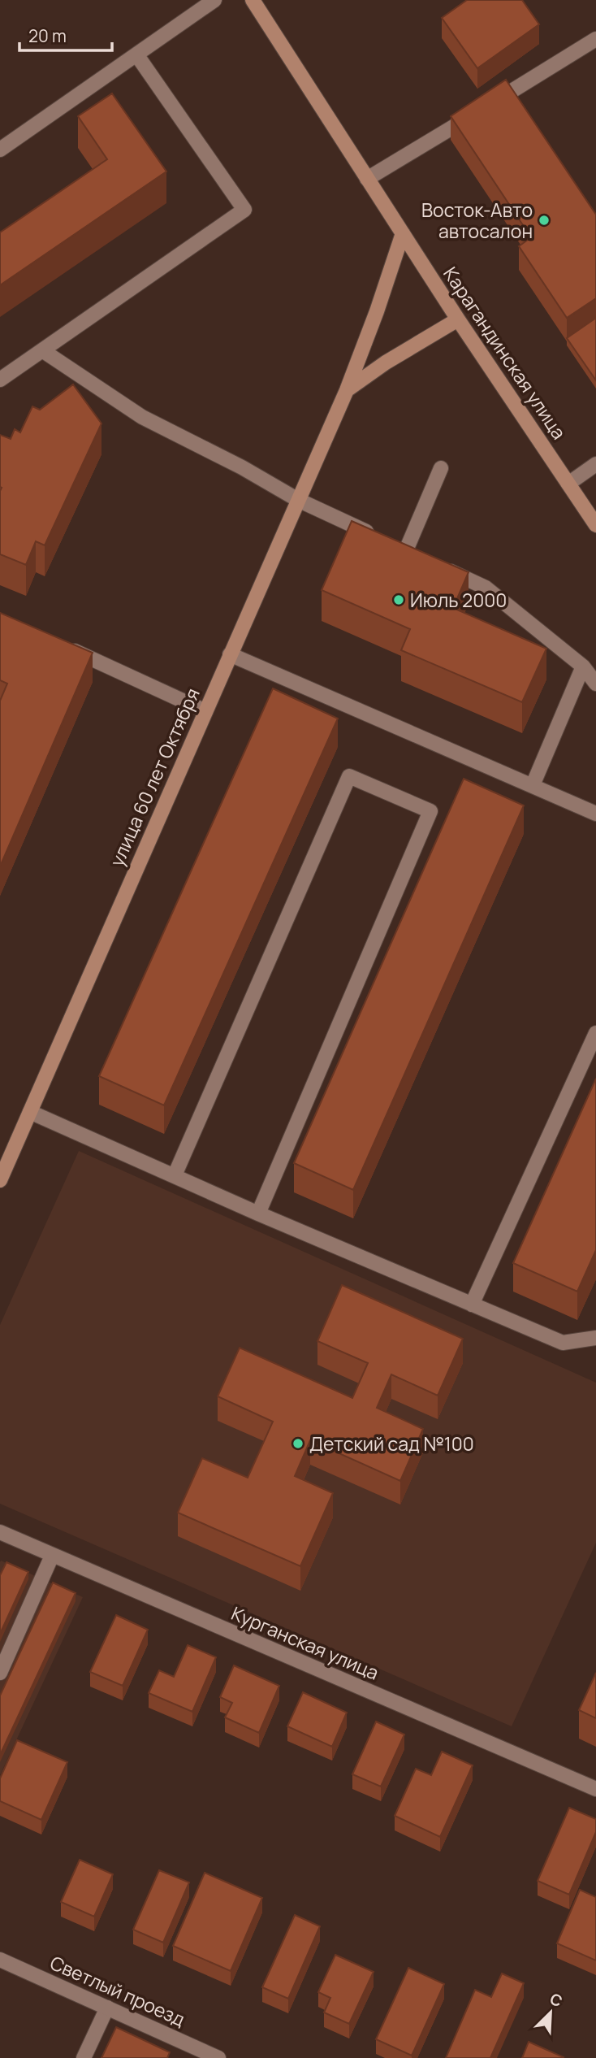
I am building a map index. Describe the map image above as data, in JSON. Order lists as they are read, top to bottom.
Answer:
{
  "streets": {
    "main road": ["Карагандинская улица", "улица 60 лет Октября"],
    "street": ["Курганская улица", "Светлый проезд"]
  },
  "crossings": [
    ["Карагандинская улица", "улица 60 лет Октября"]
  ],
  "places": ["Восток-Авто автосалон", "Июль 2000", "Детский сад №100"],
  "scale_bar": "20 m",
  "north": "top right"
}
